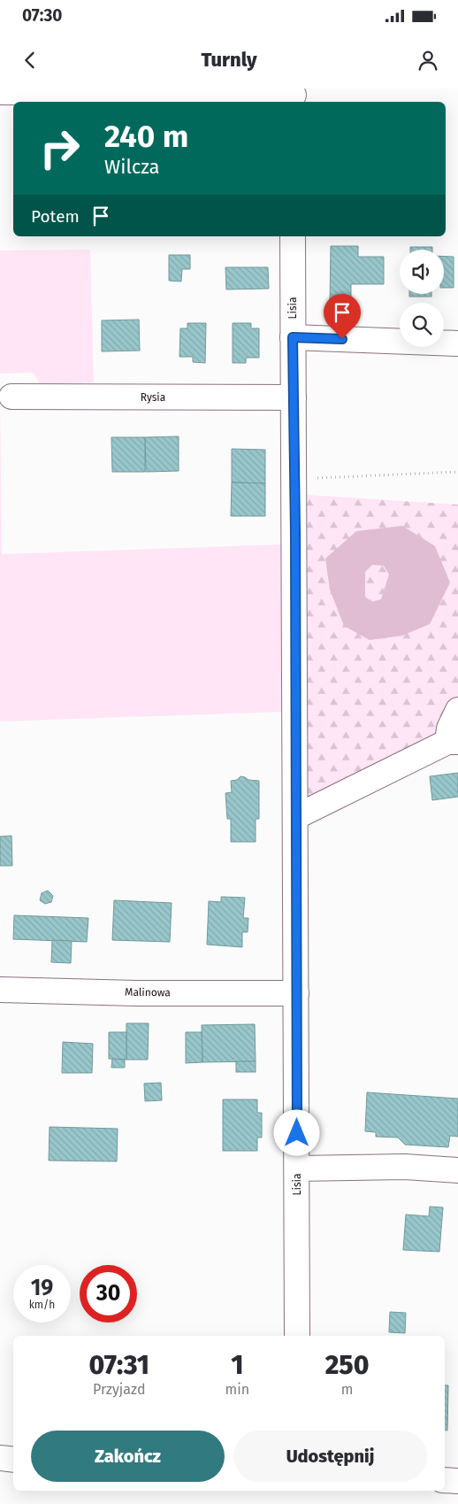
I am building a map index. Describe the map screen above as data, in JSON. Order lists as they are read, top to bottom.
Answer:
{
  "streets": {
    "street": ["Lisia", "Rysia", "Malinowa"]
  },
  "crossings": [
    ["Lisia", "Rysia"],
    ["Lisia", "Malinowa"]
  ],
  "page": {
    "status": "07:30",
    "header": "Turnly",
    "turn": ["240 m", "Wilcza"],
    "then": "Potem",
    "speed": "19 km/h",
    "limit": "30",
    "eta": [
      "07:31",
      "Przyjazd",
      "1",
      "min",
      "250",
      "m"
    ],
    "buttons": ["Zakończ", "Udostępnij"]
  }
}
